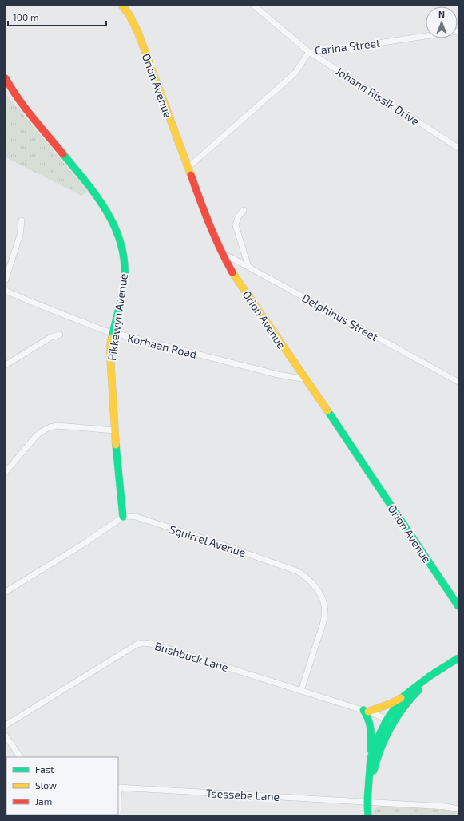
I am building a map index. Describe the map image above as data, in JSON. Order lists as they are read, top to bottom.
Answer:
{
  "streets": {
    "street": [
      "Carina Street",
      "Orion Avenue",
      "Johann Rissik Drive",
      "Pikkewyn Avenue",
      "Delphinus Street",
      "Korhaan Road",
      "Squirrel Avenue",
      "Bushbuck Lane",
      "Tsessebe Lane"
    ]
  },
  "crossings": [
    ["Carina Street", "Orion Avenue"],
    ["Carina Street", "Johann Rissik Drive"],
    ["Orion Avenue", "Delphinus Street"],
    ["Orion Avenue", "Korhaan Road"],
    ["Pikkewyn Avenue", "Korhaan Road"],
    ["Pikkewyn Avenue", "Squirrel Avenue"],
    ["Squirrel Avenue", "Bushbuck Lane"]
  ],
  "legend": ["Fast", "Slow", "Jam"],
  "scale_bar": "100 m",
  "north": "top"
}
